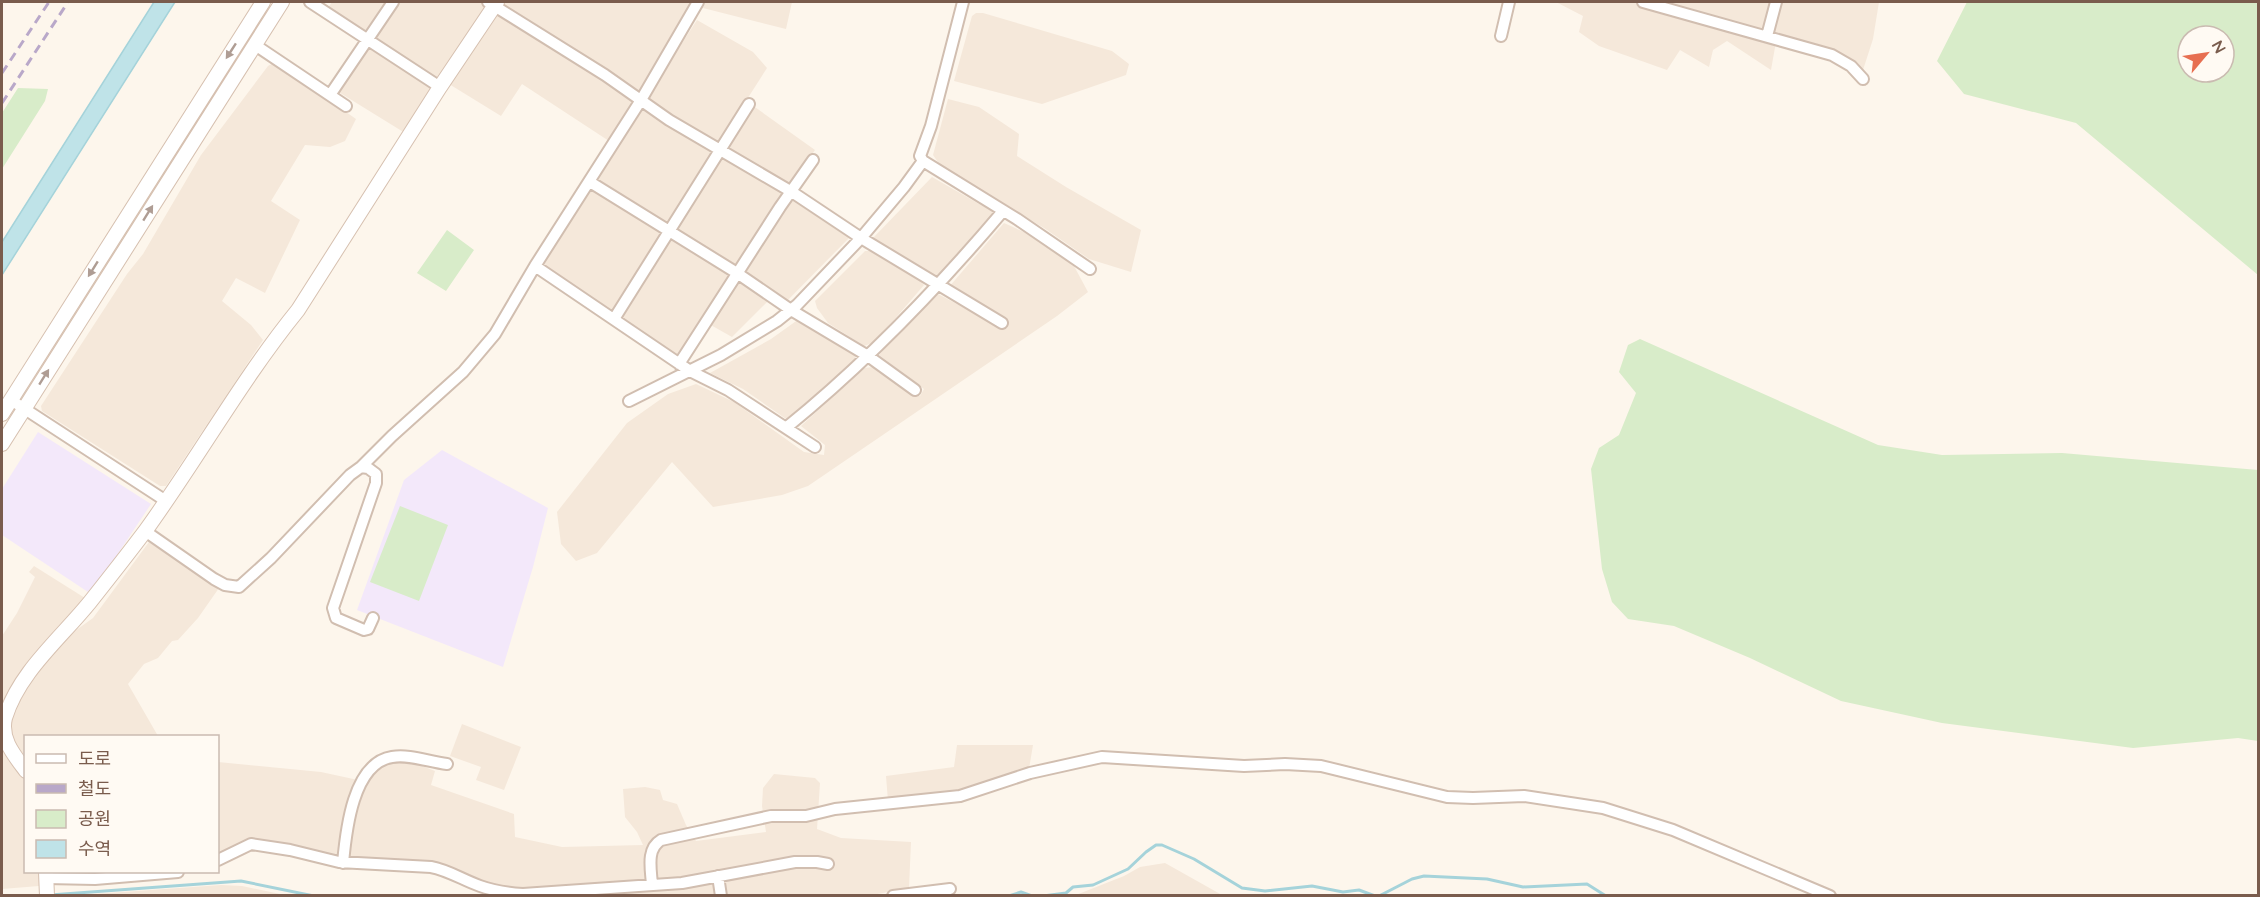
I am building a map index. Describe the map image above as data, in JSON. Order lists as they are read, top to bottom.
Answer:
{
  "legend": [
    "도로",
    "철도",
    "공원",
    "수역"
  ],
  "north": "top right"
}
